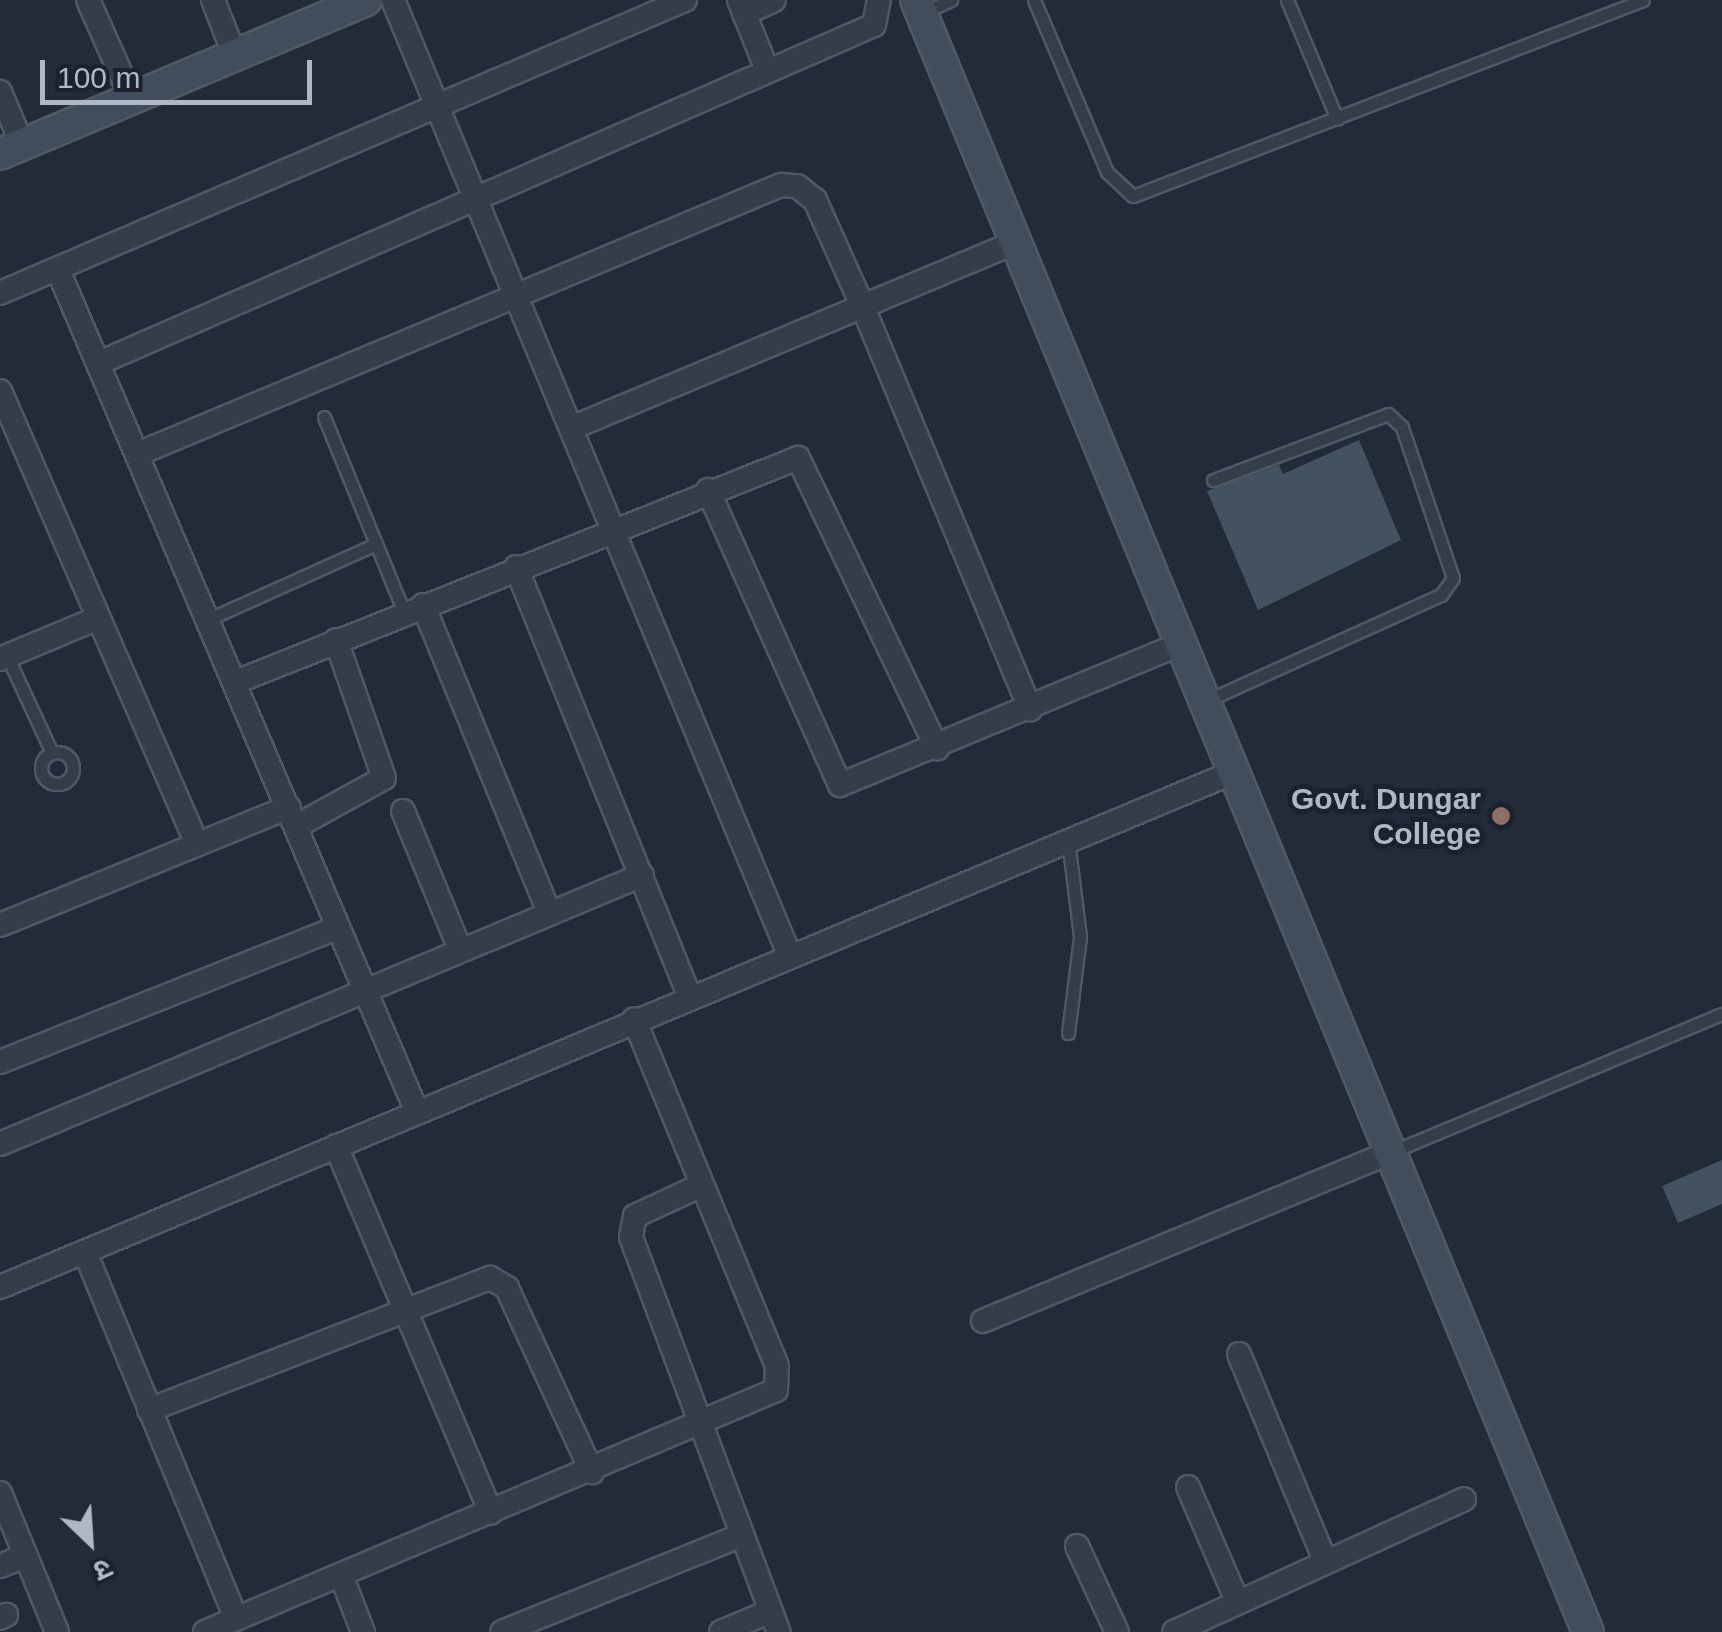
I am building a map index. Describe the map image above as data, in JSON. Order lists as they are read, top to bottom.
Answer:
{
  "places": ["Govt. Dungar College"],
  "scale_bar": "100 m",
  "north": "bottom right"
}
